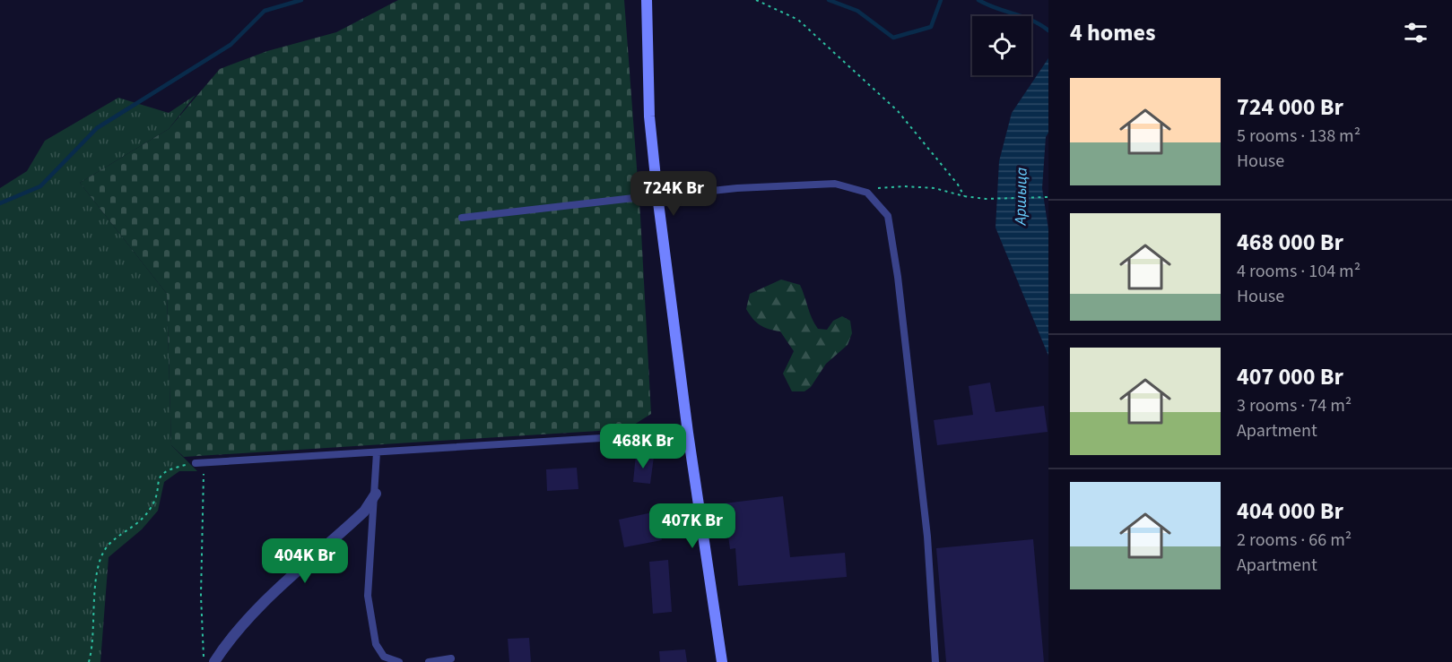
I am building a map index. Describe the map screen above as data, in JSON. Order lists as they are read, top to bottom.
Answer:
{
  "water": ["Аршыца"],
  "page": {
    "heading": "4 homes",
    "list": [
      {
        "name": "724 000 Br",
        "note": "5 rooms · 138 m² · House"
      },
      {
        "name": "468 000 Br",
        "note": "4 rooms · 104 m² · House"
      },
      {
        "name": "407 000 Br",
        "note": "3 rooms · 74 m² · Apartment"
      },
      {
        "name": "404 000 Br",
        "note": "2 rooms · 66 m² · Apartment"
      }
    ],
    "price": [
      "724K Br",
      "468K Br",
      "407K Br",
      "404K Br"
    ]
  }
}
